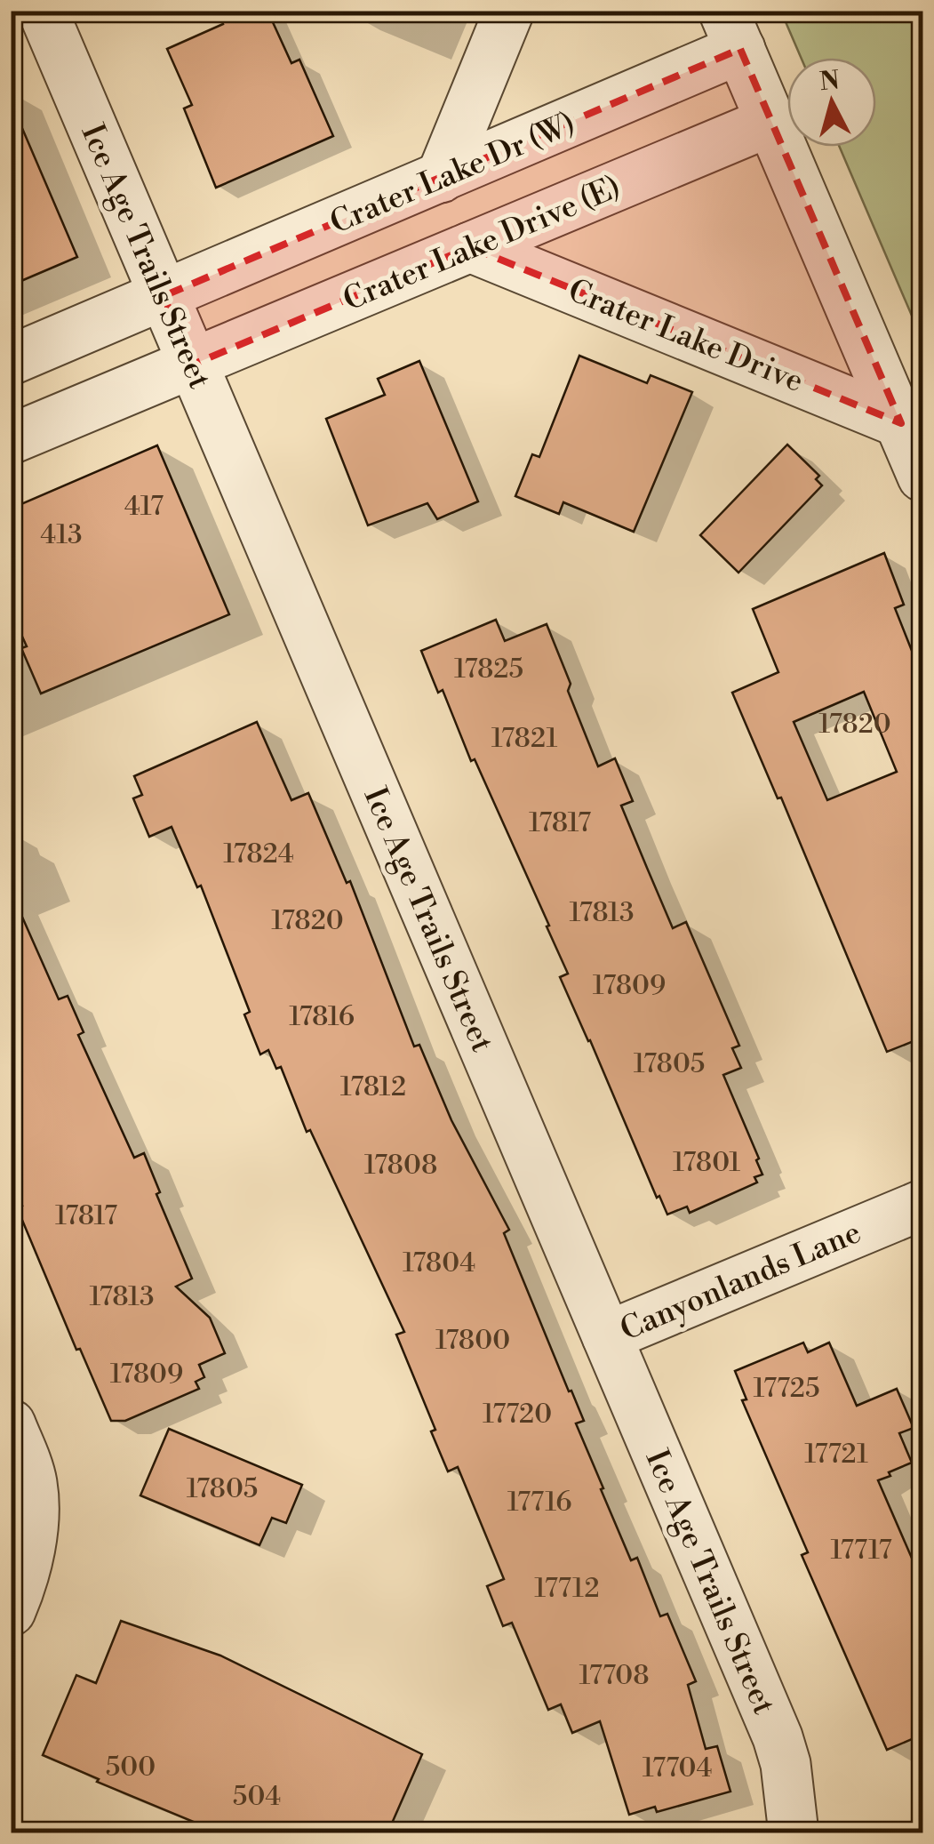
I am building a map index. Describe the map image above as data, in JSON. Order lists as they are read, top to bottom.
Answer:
{
  "streets": {
    "street": [
      "Crater Lake Dr (W)",
      "Crater Lake Drive (E)",
      "Ice Age Trails Street",
      "Crater Lake Drive",
      "Canyonlands Lane"
    ]
  },
  "crossings": [
    ["Crater Lake Dr (W)", "Ice Age Trails Street"],
    ["Crater Lake Drive (E)", "Ice Age Trails Street"],
    ["Crater Lake Drive (E)", "Crater Lake Drive"],
    ["Ice Age Trails Street", "Canyonlands Lane"]
  ],
  "house_numbers": [
    "417",
    "413",
    "17825",
    "17820",
    "17821",
    "17817",
    "17824",
    "17813",
    "17820",
    "17809",
    "17816",
    "17805",
    "17812",
    "17801",
    "17808",
    "17817",
    "17804",
    "17813",
    "17800",
    "17809",
    "17725",
    "17720",
    "17721",
    "17805",
    "17716",
    "17717",
    "17712",
    "17708",
    "500",
    "17704",
    "504"
  ],
  "north": "top"
}
